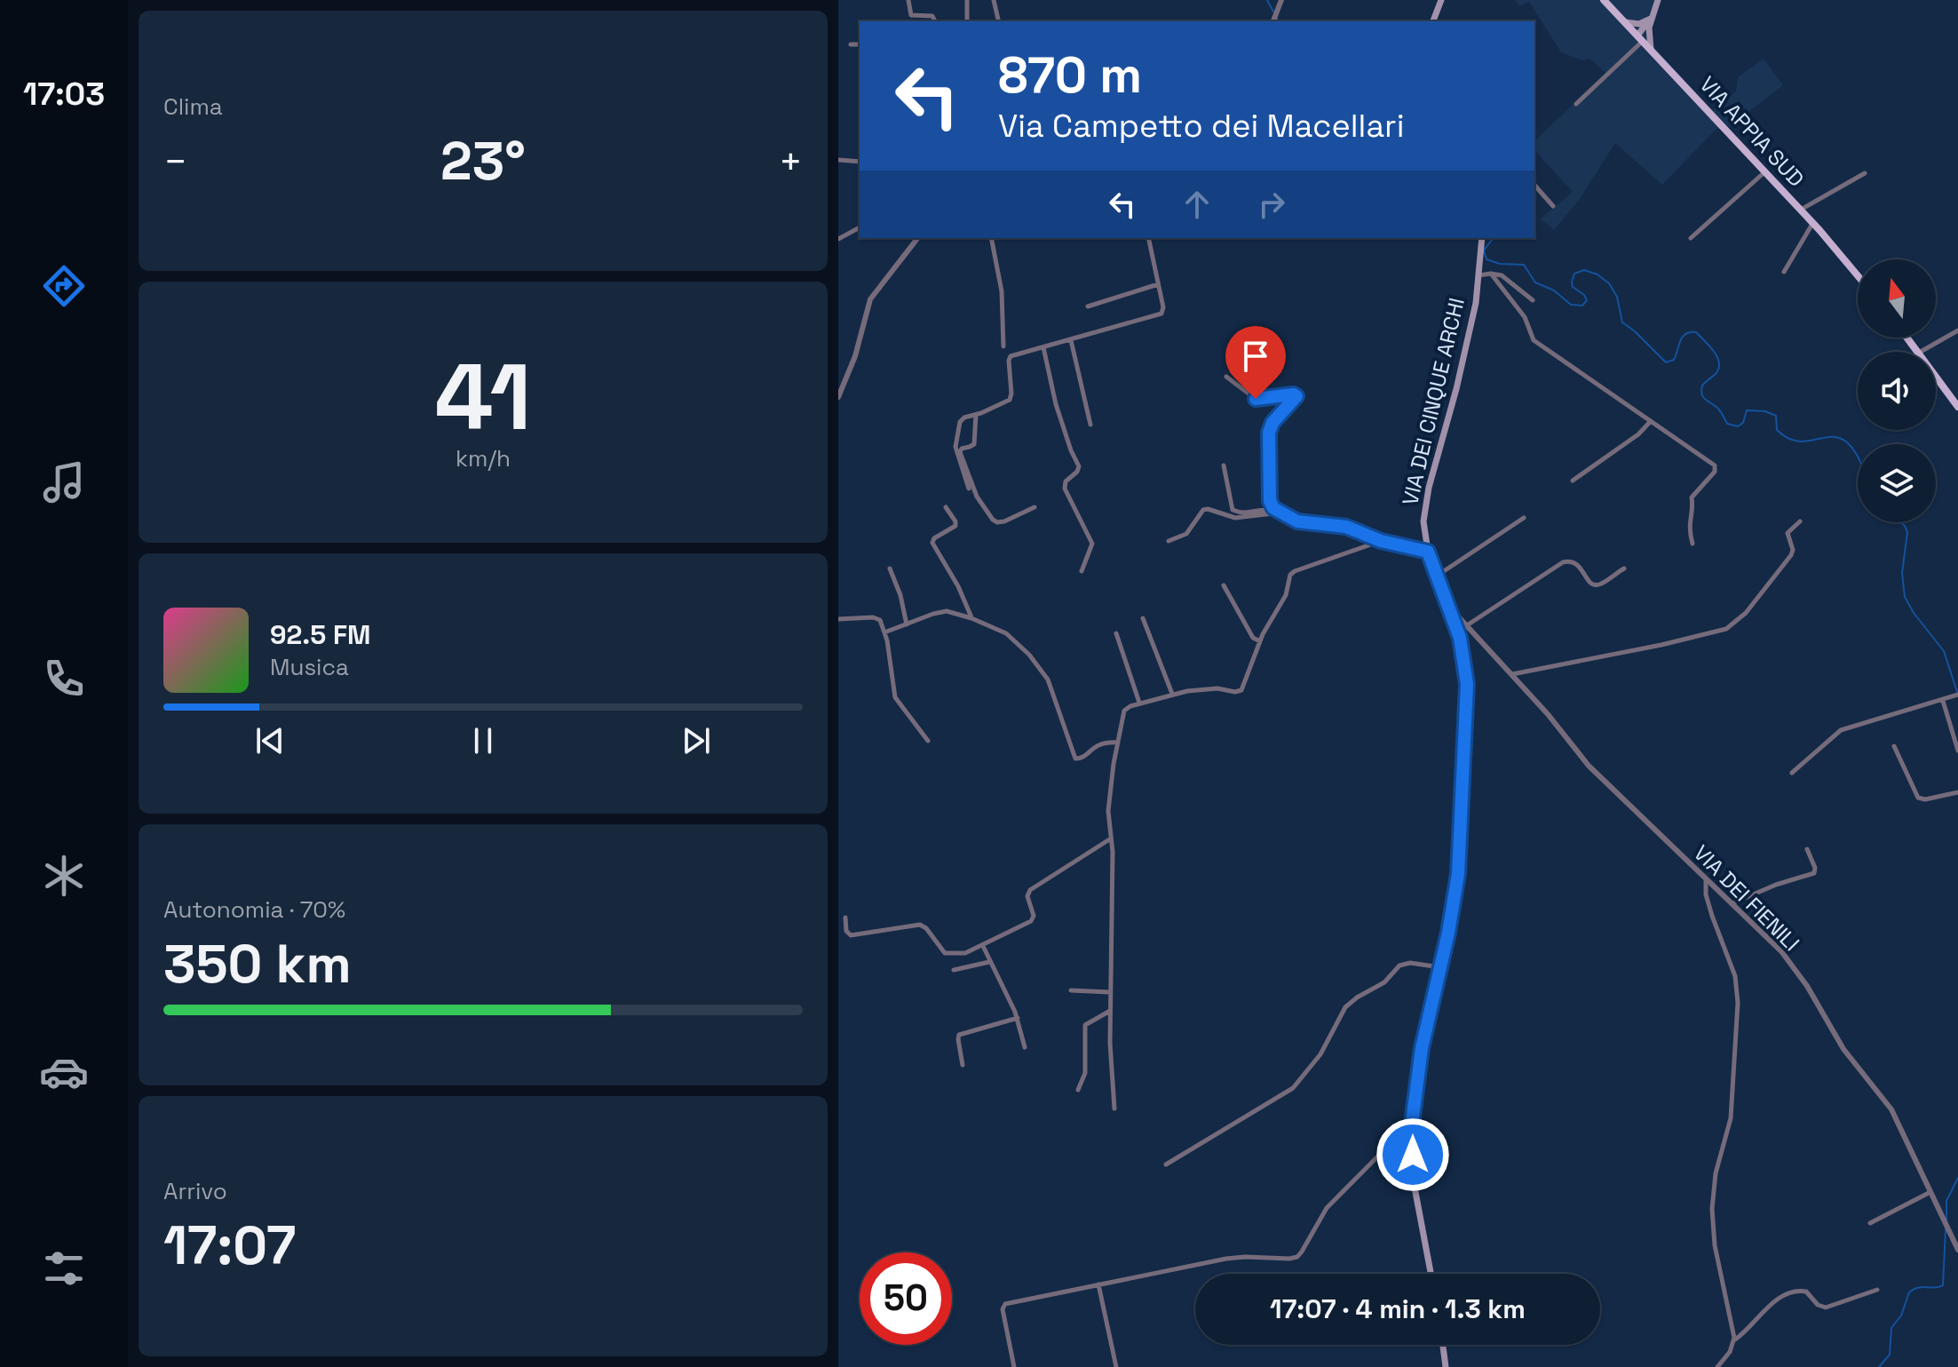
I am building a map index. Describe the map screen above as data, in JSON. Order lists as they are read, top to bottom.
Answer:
{
  "streets": {
    "main road": ["VIA APPIA SUD", "VIA DEI CINQUE ARCHI"],
    "street": ["VIA DEI FIENILI"]
  },
  "crossings": [
    ["VIA DEI CINQUE ARCHI", "VIA DEI FIENILI"]
  ],
  "north": "top",
  "page": {
    "tabs": "17:03",
    "tile": [
      "Clima",
      ["41", "km/h"],
      ["Autonomia · 70%", "350 km"],
      ["Arrivo", "17:07"]
    ],
    "turn": ["870 m", "Via Campetto dei Macellari"],
    "heat": ["−", "23°", "+"],
    "song": ["92.5 FM", "Musica"],
    "limit": "50",
    "trip": "17:07 · 4 min · 1.3 km"
  }
}
